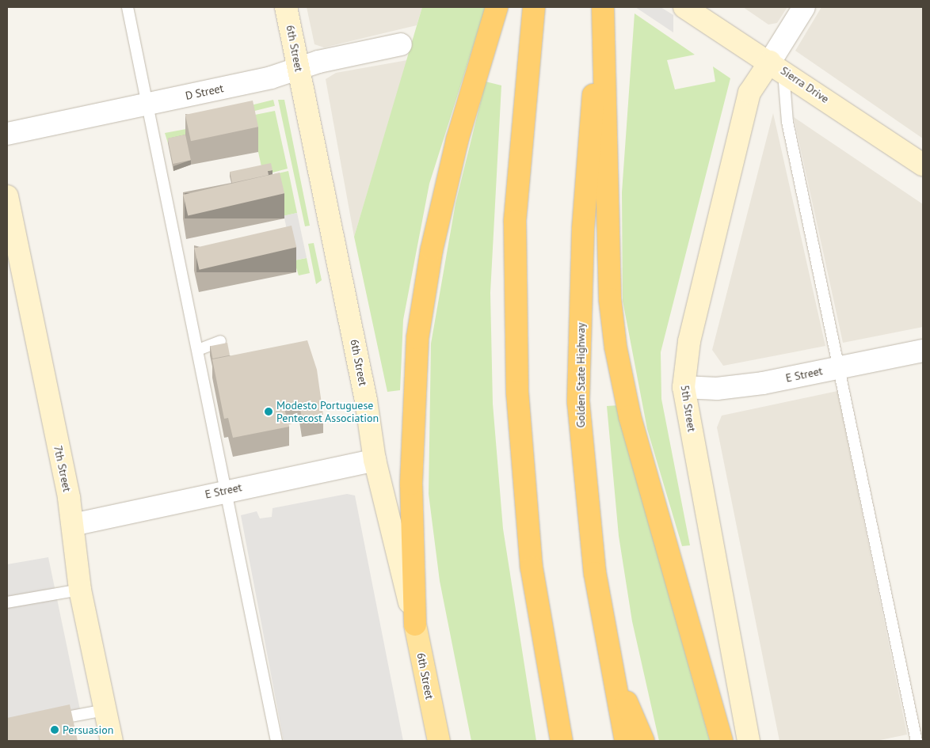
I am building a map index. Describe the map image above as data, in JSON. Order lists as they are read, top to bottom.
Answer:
{
  "streets": {
    "highway": ["Golden State Highway"],
    "main road": ["6th Street"],
    "street": [
      "Sierra Drive",
      "D Street",
      "E Street",
      "5th Street",
      "7th Street"
    ]
  },
  "crossings": [
    ["6th Street", "D Street"],
    ["6th Street", "E Street"],
    ["Sierra Drive", "5th Street"],
    ["E Street", "5th Street"],
    ["E Street", "7th Street"]
  ],
  "places": ["Modesto Portuguese Pentecost Association", "Persuasion"]
}
